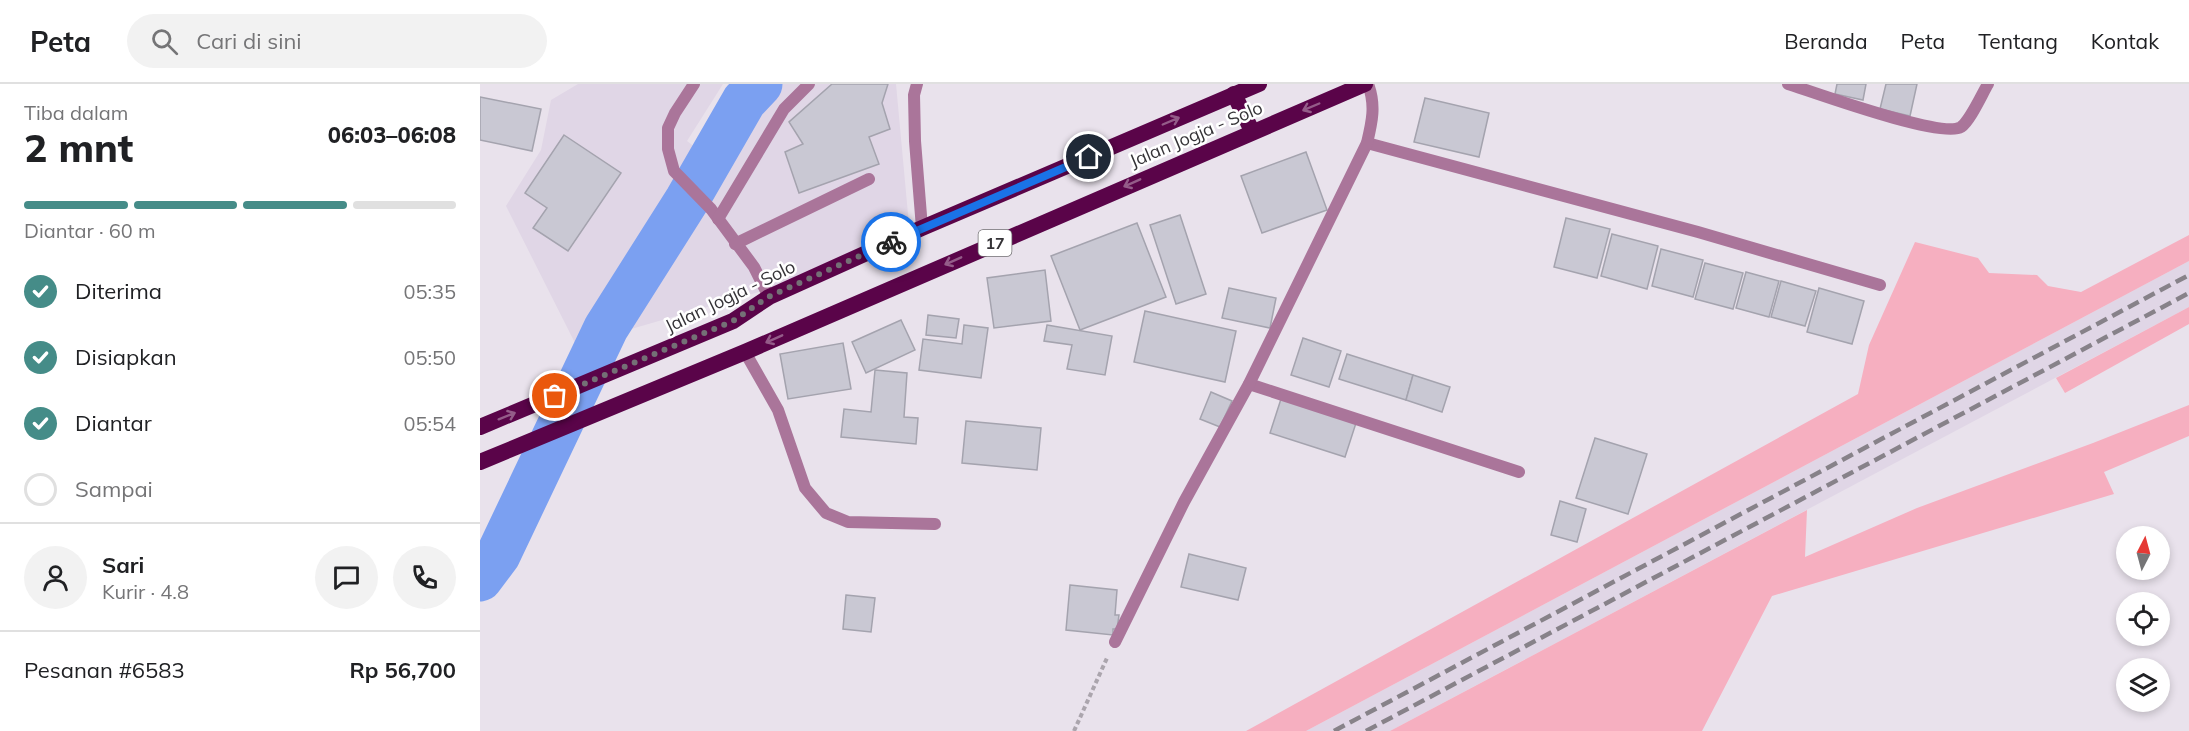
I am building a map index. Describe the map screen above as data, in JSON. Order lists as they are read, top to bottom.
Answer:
{
  "streets": {
    "highway": ["Jalan Jogja - Solo", "17"]
  },
  "north": "top",
  "page": {
    "header": "Peta",
    "search": "Cari di sini",
    "nav": [
      "Beranda",
      "Peta",
      "Tentang",
      "Kontak"
    ],
    "heading": ["2 mnt", "Tiba dalam", "06:03–06:08"],
    "panel": [
      "Sari",
      "Kurir · 4.8",
      "Pesanan #6583",
      "Rp 56,700"
    ],
    "bar": "Diantar · 60 m",
    "list": [
      ["Diterima", "05:35"],
      ["Disiapkan", "05:50"],
      ["Diantar", "05:54"],
      "Sampai"
    ]
  }
}
